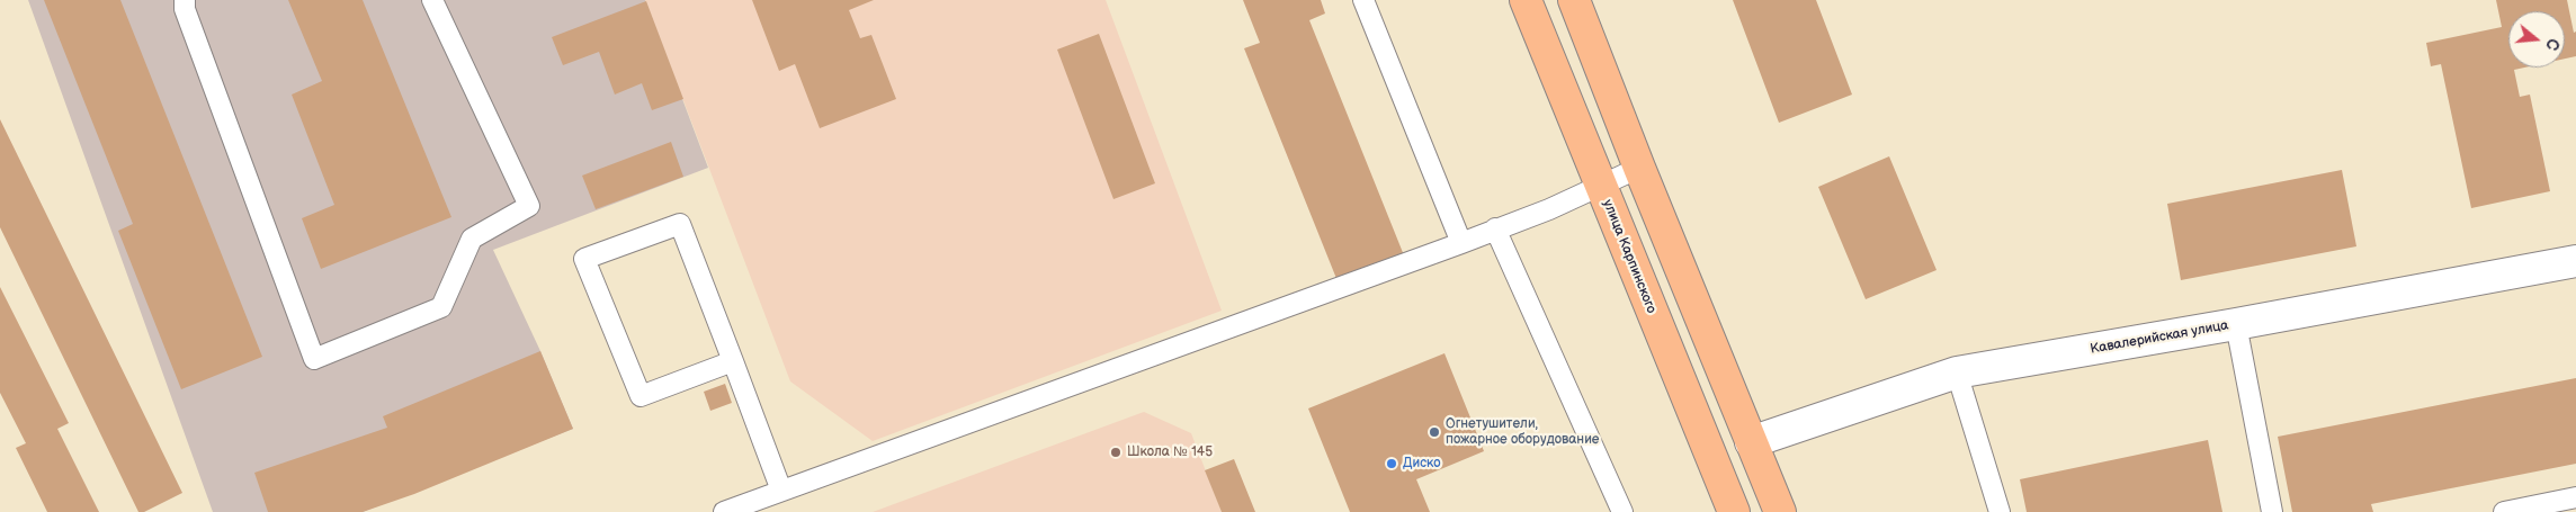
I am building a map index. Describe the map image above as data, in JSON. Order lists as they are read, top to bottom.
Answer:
{
  "streets": {
    "main road": ["улица Карпинского"],
    "street": ["Кавалерийская улица"]
  },
  "places": ["Огнетушители, пожарное оборудование", "Школа № 145", "Диско"],
  "north": "right"
}
